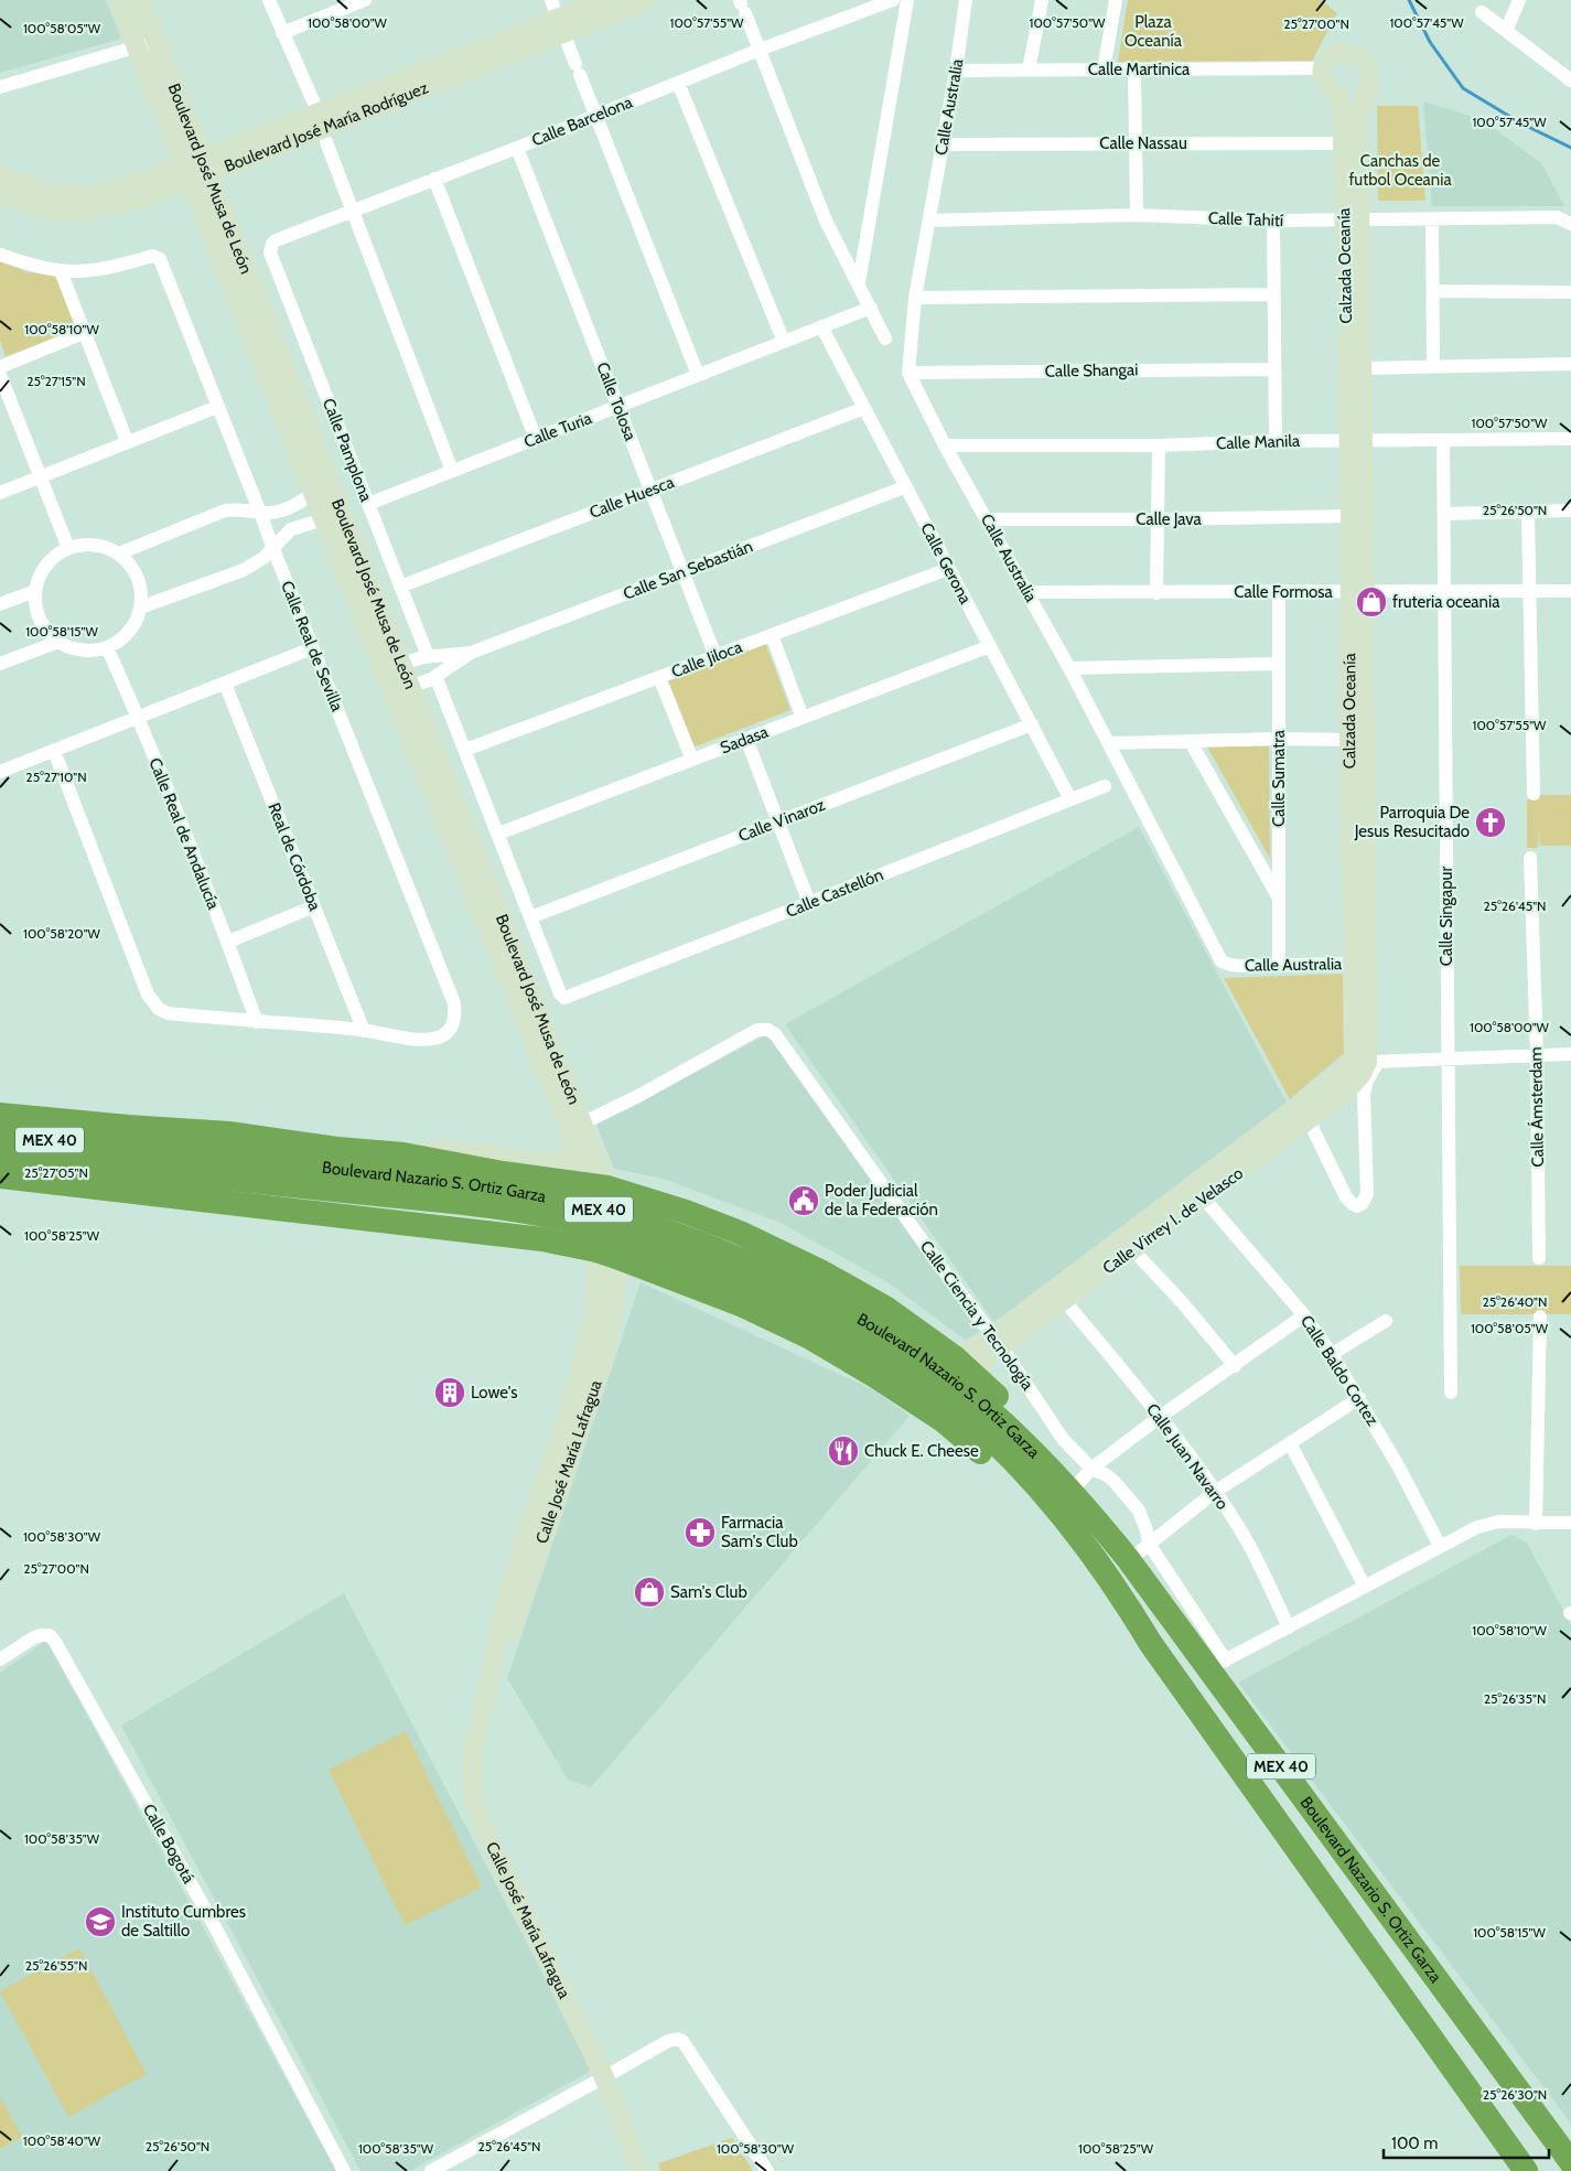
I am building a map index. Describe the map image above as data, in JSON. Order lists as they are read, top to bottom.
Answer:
{
  "streets": {
    "highway": ["MEX 40", "Boulevard Nazario S. Ortiz Garza"],
    "main road": [
      "Boulevard José María Rodríguez",
      "Boulevard José Musa de León",
      "Calzada Oceanía",
      "Calle Virrey I. de Velasco",
      "Calle José María Lafragua"
    ],
    "street": [
      "Calle Martinica",
      "Calle Australia",
      "Calle Barcelona",
      "Calle Nassau",
      "Calle Tahití",
      "Calle Shangai",
      "Calle Tolosa",
      "Calle Turia",
      "Calle Manila",
      "Calle Pamplona",
      "Calle Huesca",
      "Calle Java",
      "Calle Gerona",
      "Calle San Sebastián",
      "Calle Formosa",
      "Calle Real de Sevilla",
      "Calle Jiloca",
      "Sadasa",
      "Calle Sumatra",
      "Calle Vinaroz",
      "Calle Real de Andalucía",
      "Real de Córdoba",
      "Calle Castellón",
      "Calle Singapur",
      "Calle Ámsterdam",
      "Calle Ciencia y Tecnología",
      "Calle Baldo Cortez",
      "Calle Juan Navarro",
      "Calle Bogotá"
    ]
  },
  "crossings": [
    ["Calle Martinica", "Calle Australia"],
    ["Calle Martinica", "Calzada Oceanía"],
    ["Calle Australia", "Calle Nassau"],
    ["Calle Australia", "Calle Tahití"],
    ["Calle Australia", "Calzada Oceanía"],
    ["Calle Australia", "Calle Shangai"],
    ["Calle Australia", "Calle Manila"],
    ["Calle Australia", "Calle Java"],
    ["Calle Australia", "Calle Formosa"],
    ["Calle Australia", "Calle Sumatra"],
    ["Calle Barcelona", "Calle Tolosa"],
    ["Calle Barcelona", "Calle Pamplona"],
    ["Boulevard José María Rodríguez", "Boulevard José Musa de León"],
    ["Calle Nassau", "Calzada Oceanía"],
    ["Boulevard José Musa de León", "Calle San Sebastián"],
    ["Boulevard José Musa de León", "Calle Ciencia y Tecnología"],
    ["Boulevard José Musa de León", "Calle José María Lafragua"],
    ["Calle Tahití", "Calzada Oceanía"],
    ["Calzada Oceanía", "Calle Manila"],
    ["Calzada Oceanía", "Calle Java"],
    ["Calzada Oceanía", "Calle Formosa"],
    ["Calzada Oceanía", "Calle Virrey I. de Velasco"],
    ["Calle Tolosa", "Calle Turia"],
    ["Calle Tolosa", "Calle Huesca"],
    ["Calle Tolosa", "Calle San Sebastián"],
    ["Calle Tolosa", "Calle Jiloca"],
    ["Calle Turia", "Calle Pamplona"],
    ["Calle Turia", "Calle Gerona"],
    ["Calle Manila", "Calle Singapur"],
    ["Calle Pamplona", "Calle Huesca"],
    ["Calle Pamplona", "Calle San Sebastián"],
    ["Calle Huesca", "Calle Gerona"],
    ["Calle Gerona", "Calle San Sebastián"],
    ["Calle Gerona", "Calle Jiloca"],
    ["Calle Gerona", "Sadasa"],
    ["Calle Gerona", "Calle Vinaroz"],
    ["Calle Gerona", "Calle Castellón"],
    ["Calle Formosa", "Calle Sumatra"],
    ["Calle Formosa", "Calle Singapur"],
    ["Calle Real de Sevilla", "Real de Córdoba"],
    ["Calle Vinaroz", "Calle Castellón"],
    ["Boulevard Nazario S. Ortiz Garza", "Calle Virrey I. de Velasco"],
    ["Boulevard Nazario S. Ortiz Garza", "Calle Ciencia y Tecnología"],
    ["Calle Virrey I. de Velasco", "Calle Ciencia y Tecnología"],
    ["Calle Virrey I. de Velasco", "Calle Baldo Cortez"],
    ["Calle Virrey I. de Velasco", "Calle Juan Navarro"]
  ],
  "parks": ["Plaza Oceanía", "Canchas de futbol Oceania"],
  "places": {
    "shop": ["fruteria oceania", "Sam's Club"],
    "church": ["Parroquia De Jesus Resucitado"],
    "public building": ["Poder Judicial de la Federación"],
    "building": ["Lowe's"],
    "restaurant": ["Chuck E. Cheese"],
    "pharmacy": ["Farmacia Sam's Club"],
    "school or university": ["Instituto Cumbres de Saltillo"]
  },
  "scale_bar": "100 m",
  "coordinates": [
    "100°58'00\"W",
    "100°57'55\"W",
    "100°57'50\"W",
    "100°57'45\"W",
    "25°27'00\"N",
    "100°58'05\"W",
    "100°58'10\"W",
    "25°27'15\"N",
    "25°26'50\"N",
    "100°58'15\"W",
    "25°27'10\"N",
    "25°26'45\"N",
    "100°58'20\"W",
    "25°27'05\"N",
    "100°58'25\"W",
    "25°26'40\"N",
    "100°58'30\"W",
    "25°26'35\"N",
    "100°58'35\"W",
    "25°26'55\"N",
    "25°26'30\"N",
    "100°58'40\"W"
  ]
}
